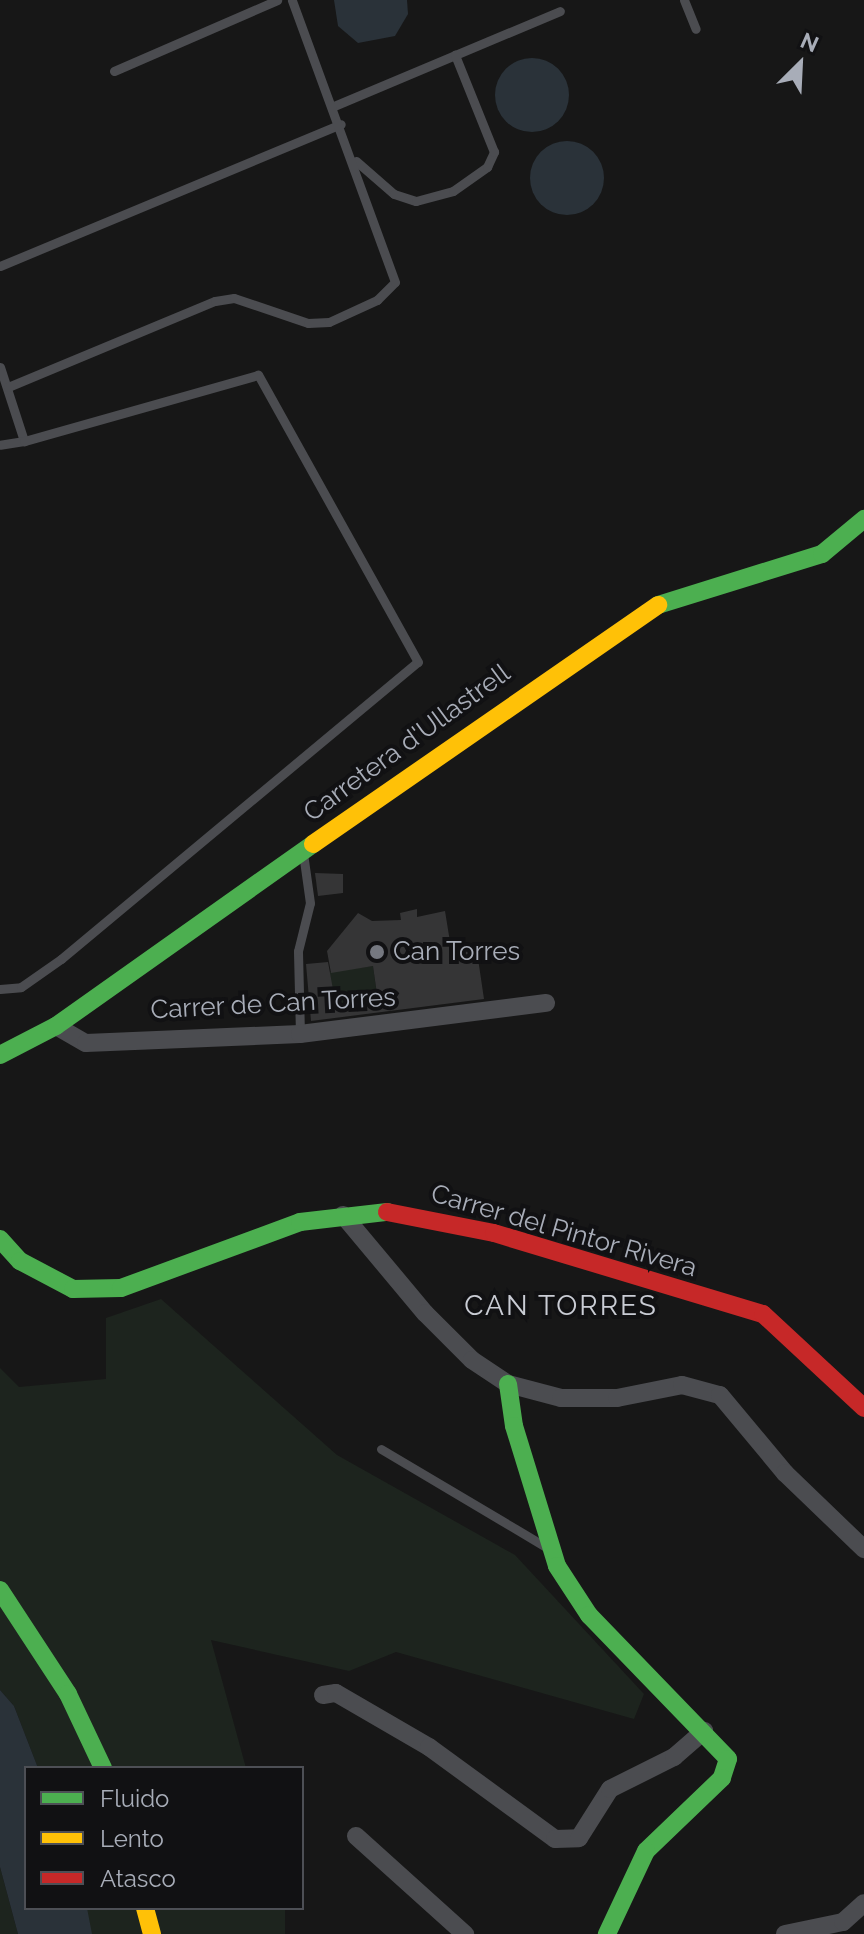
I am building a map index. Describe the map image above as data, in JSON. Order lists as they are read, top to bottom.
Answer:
{
  "streets": {
    "street": ["Carretera d'Ullastrell", "Carrer de Can Torres", "Carrer del Pintor Rivera"]
  },
  "crossings": [
    ["Carretera d'Ullastrell", "Carrer de Can Torres"]
  ],
  "districts": ["CAN TORRES"],
  "places": ["Can Torres"],
  "legend": ["Fluido", "Lento", "Atasco"],
  "north": "top right"
}
